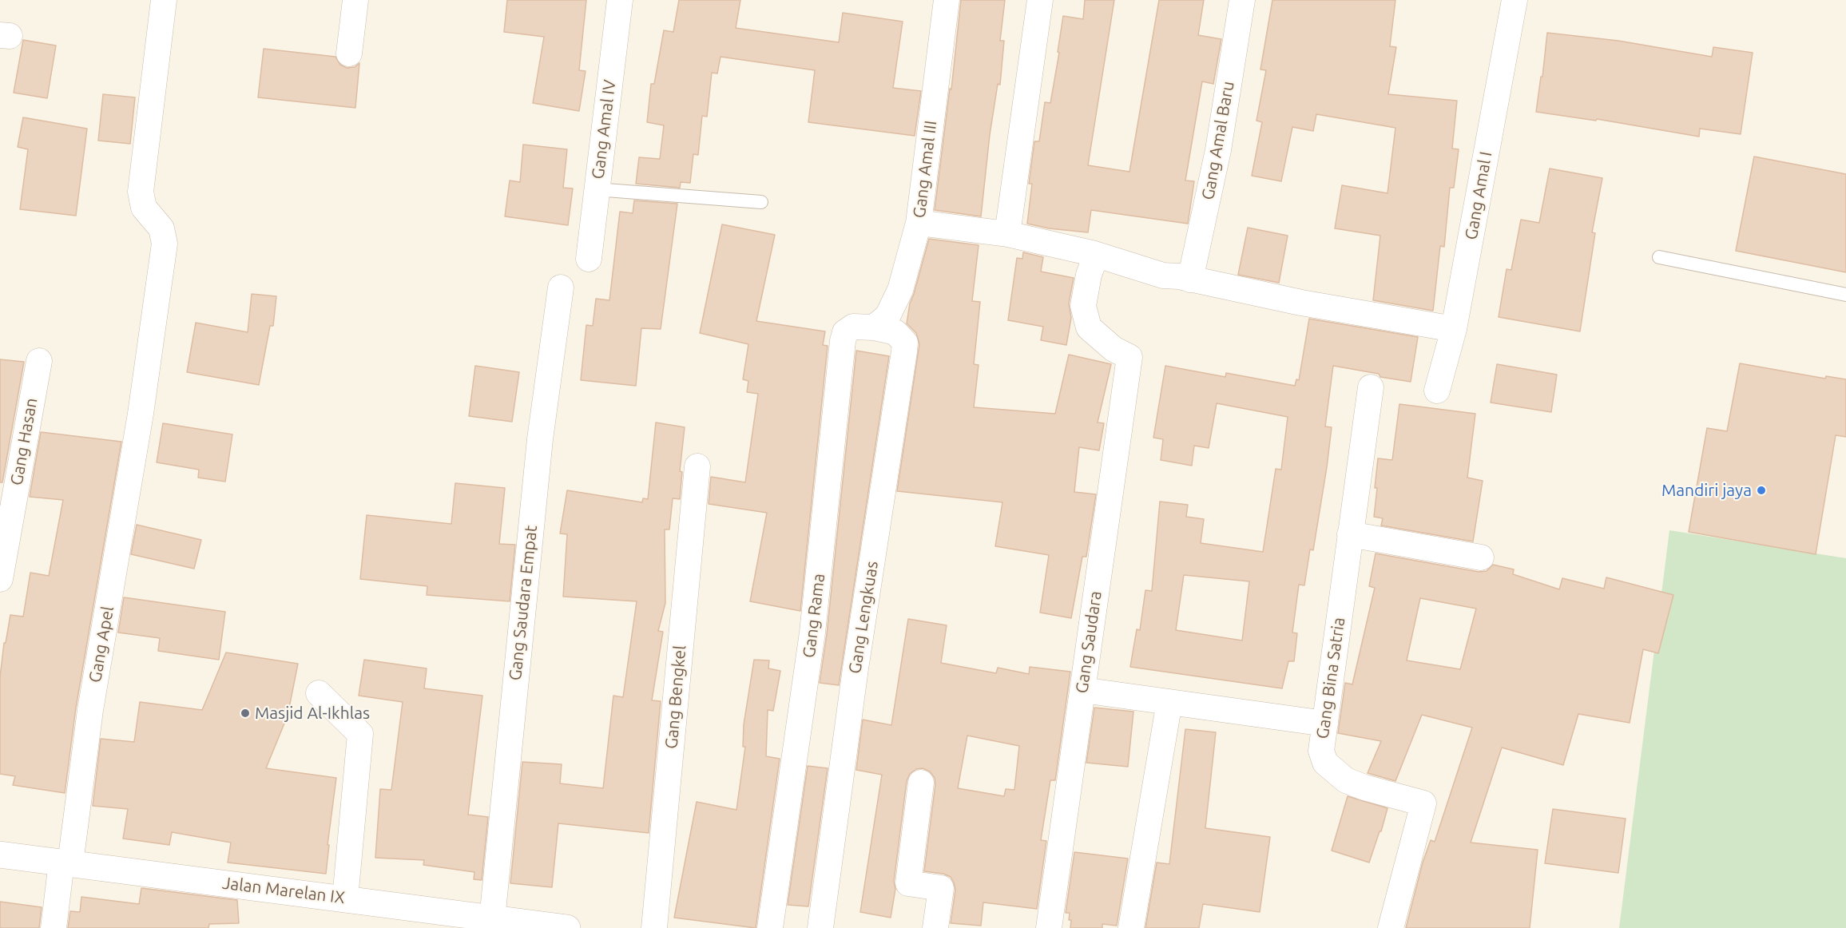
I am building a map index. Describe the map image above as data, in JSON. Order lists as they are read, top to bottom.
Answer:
{
  "streets": {
    "main road": ["Jalan Marelan IX"],
    "street": [
      "Gang Amal IV",
      "Gang Amal Baru",
      "Gang Amal III",
      "Gang Amal I",
      "Gang Hasan",
      "Gang Saudara Empat",
      "Gang Rama",
      "Gang Lengkuas",
      "Gang Saudara",
      "Gang Apel",
      "Gang Bina Satria",
      "Gang Bengkel"
    ]
  },
  "crossings": [
    ["Gang Amal III", "Gang Rama"],
    ["Gang Amal III", "Gang Lengkuas"],
    ["Gang Saudara Empat", "Jalan Marelan IX"],
    ["Gang Rama", "Gang Lengkuas"],
    ["Gang Apel", "Jalan Marelan IX"]
  ],
  "places": ["Mandiri jaya", "Masjid Al-Ikhlas"]
}
